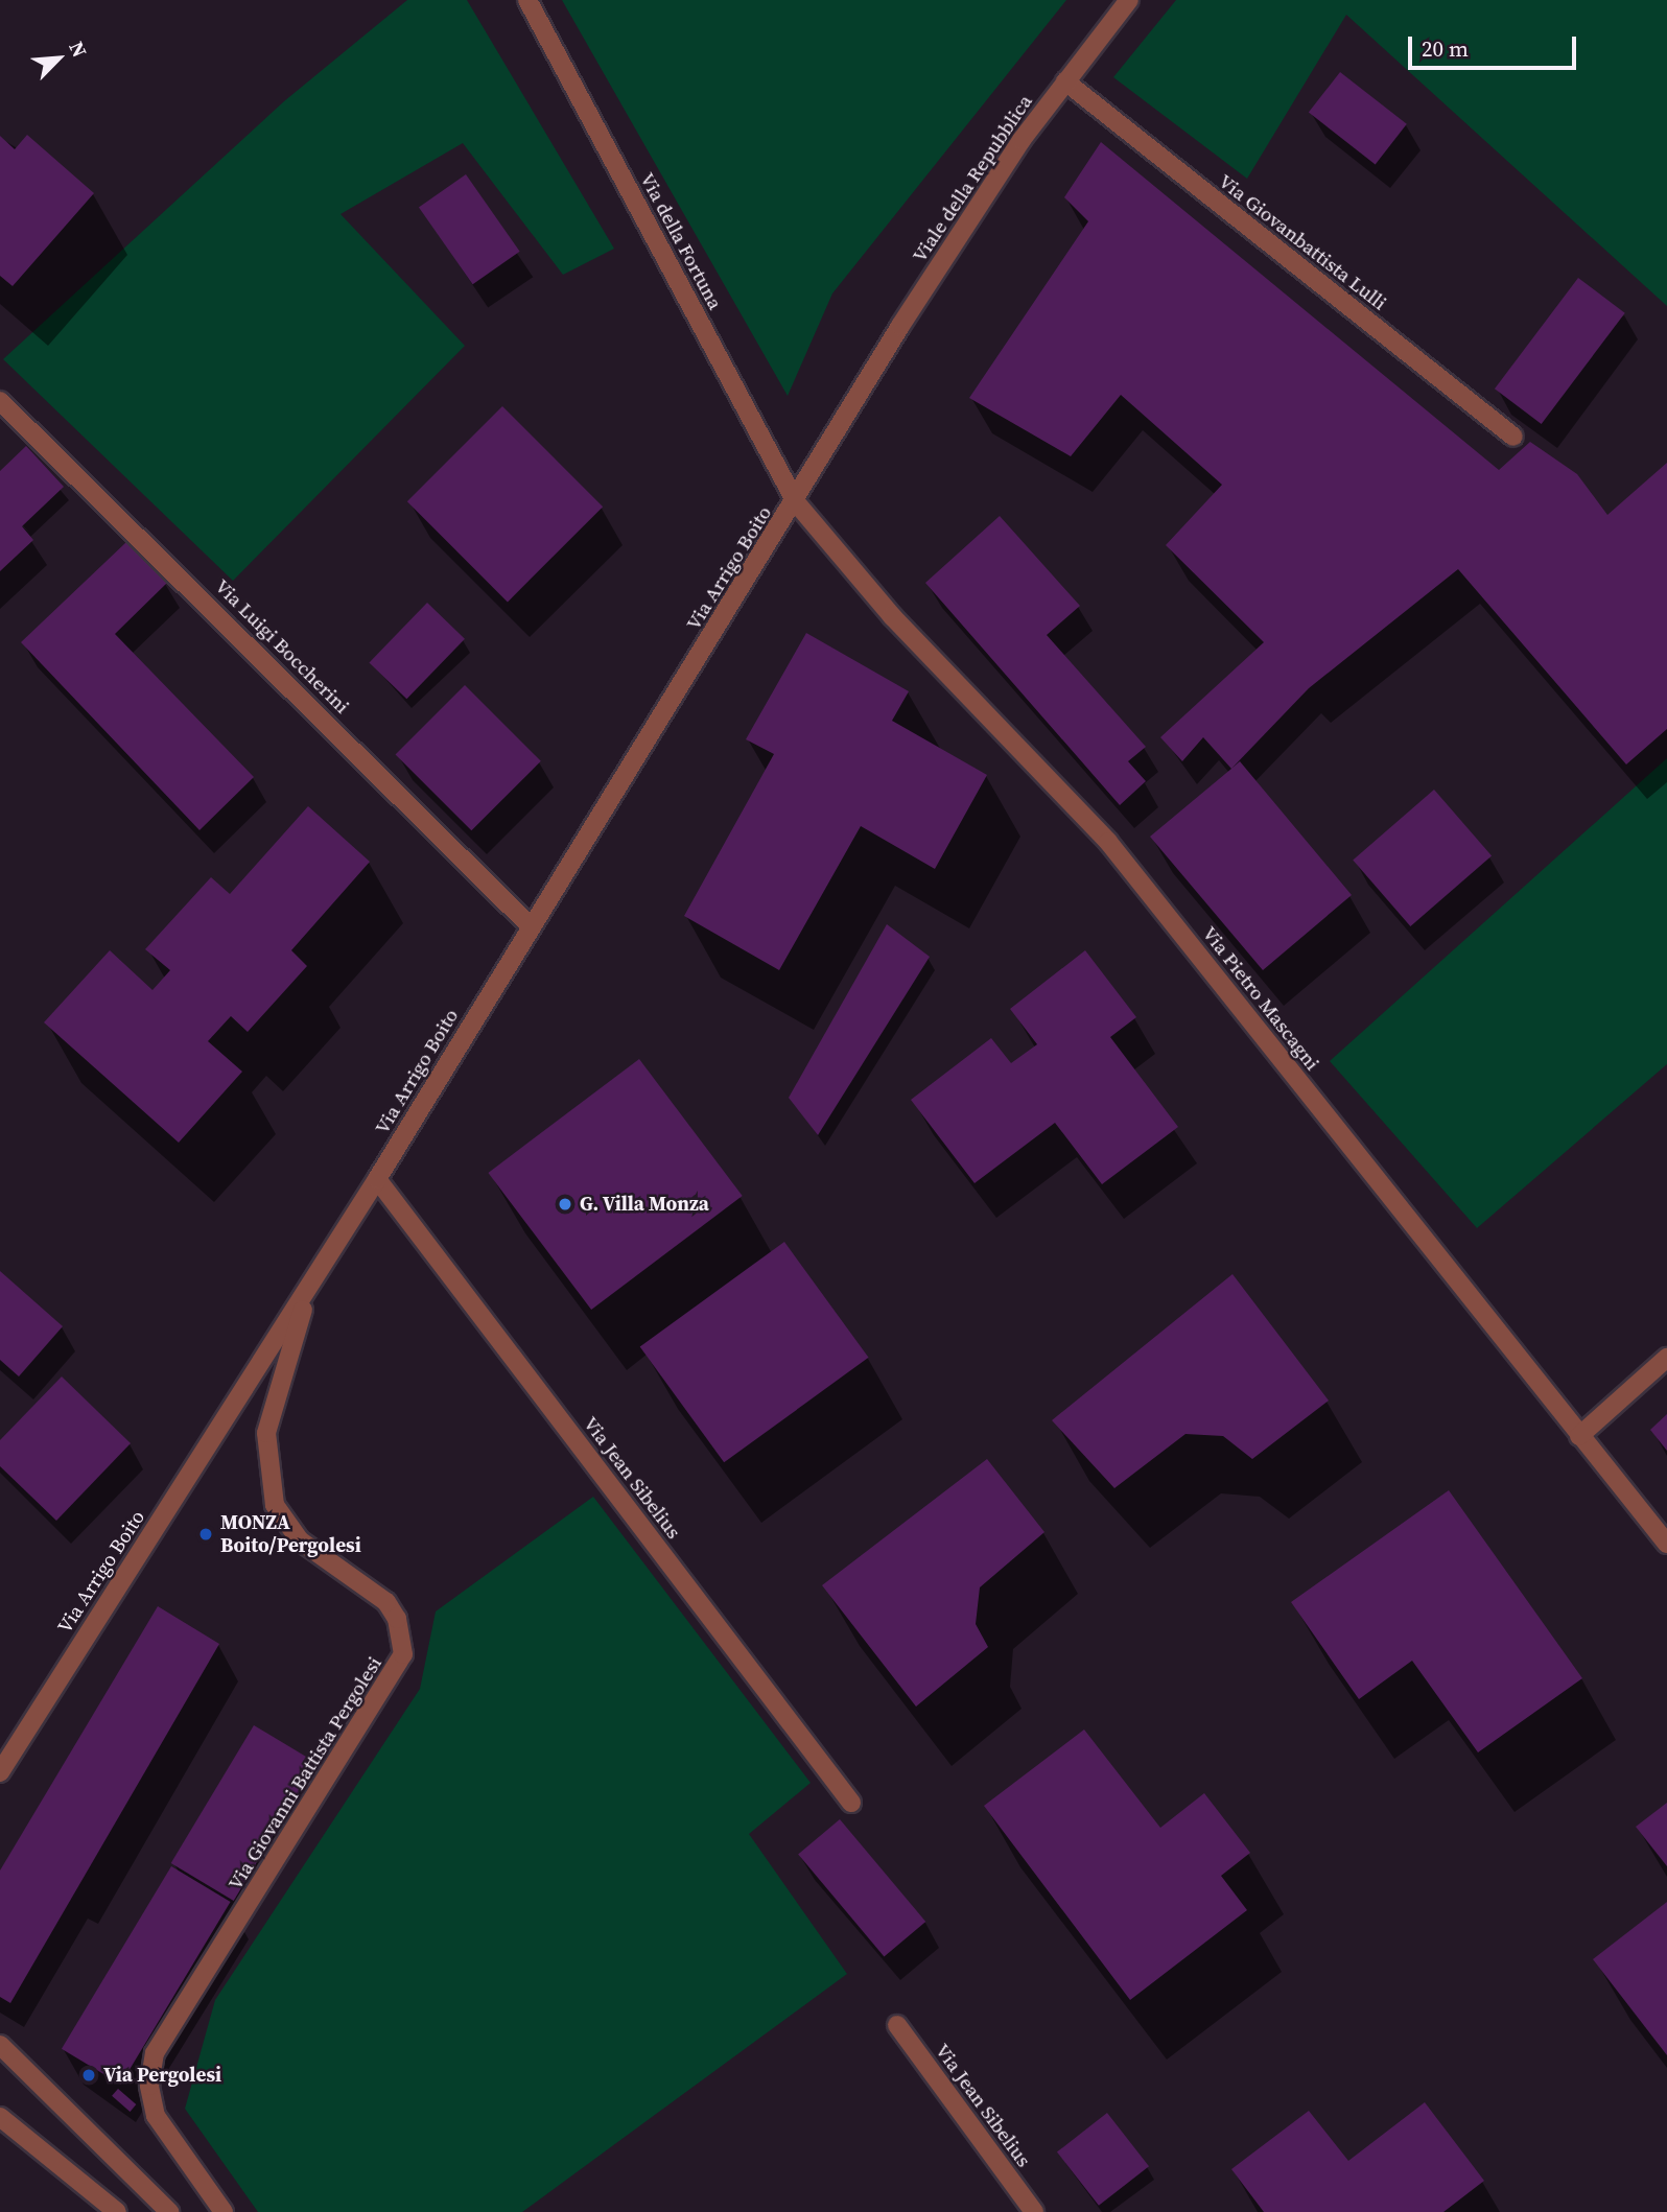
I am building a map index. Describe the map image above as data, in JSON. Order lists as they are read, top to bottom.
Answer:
{
  "streets": {
    "street": [
      "Viale della Repubblica",
      "Via della Fortuna",
      "Via Giovanbattista Lulli",
      "Via Arrigo Boito",
      "Via Luigi Boccherini",
      "Via Pietro Mascagni",
      "Via Jean Sibelius",
      "Via Giovanni Battista Pergolesi"
    ]
  },
  "crossings": [
    ["Viale della Repubblica", "Via Giovanbattista Lulli"],
    ["Viale della Repubblica", "Via Arrigo Boito"],
    ["Via della Fortuna", "Via Arrigo Boito"],
    ["Via della Fortuna", "Via Pietro Mascagni"],
    ["Via Arrigo Boito", "Via Luigi Boccherini"],
    ["Via Arrigo Boito", "Via Pietro Mascagni"],
    ["Via Arrigo Boito", "Via Jean Sibelius"],
    ["Via Arrigo Boito", "Via Giovanni Battista Pergolesi"]
  ],
  "places": ["G. Villa Monza", "MONZA Boito/Pergolesi", "Via Pergolesi"],
  "scale_bar": "20 m",
  "north": "top right"
}
